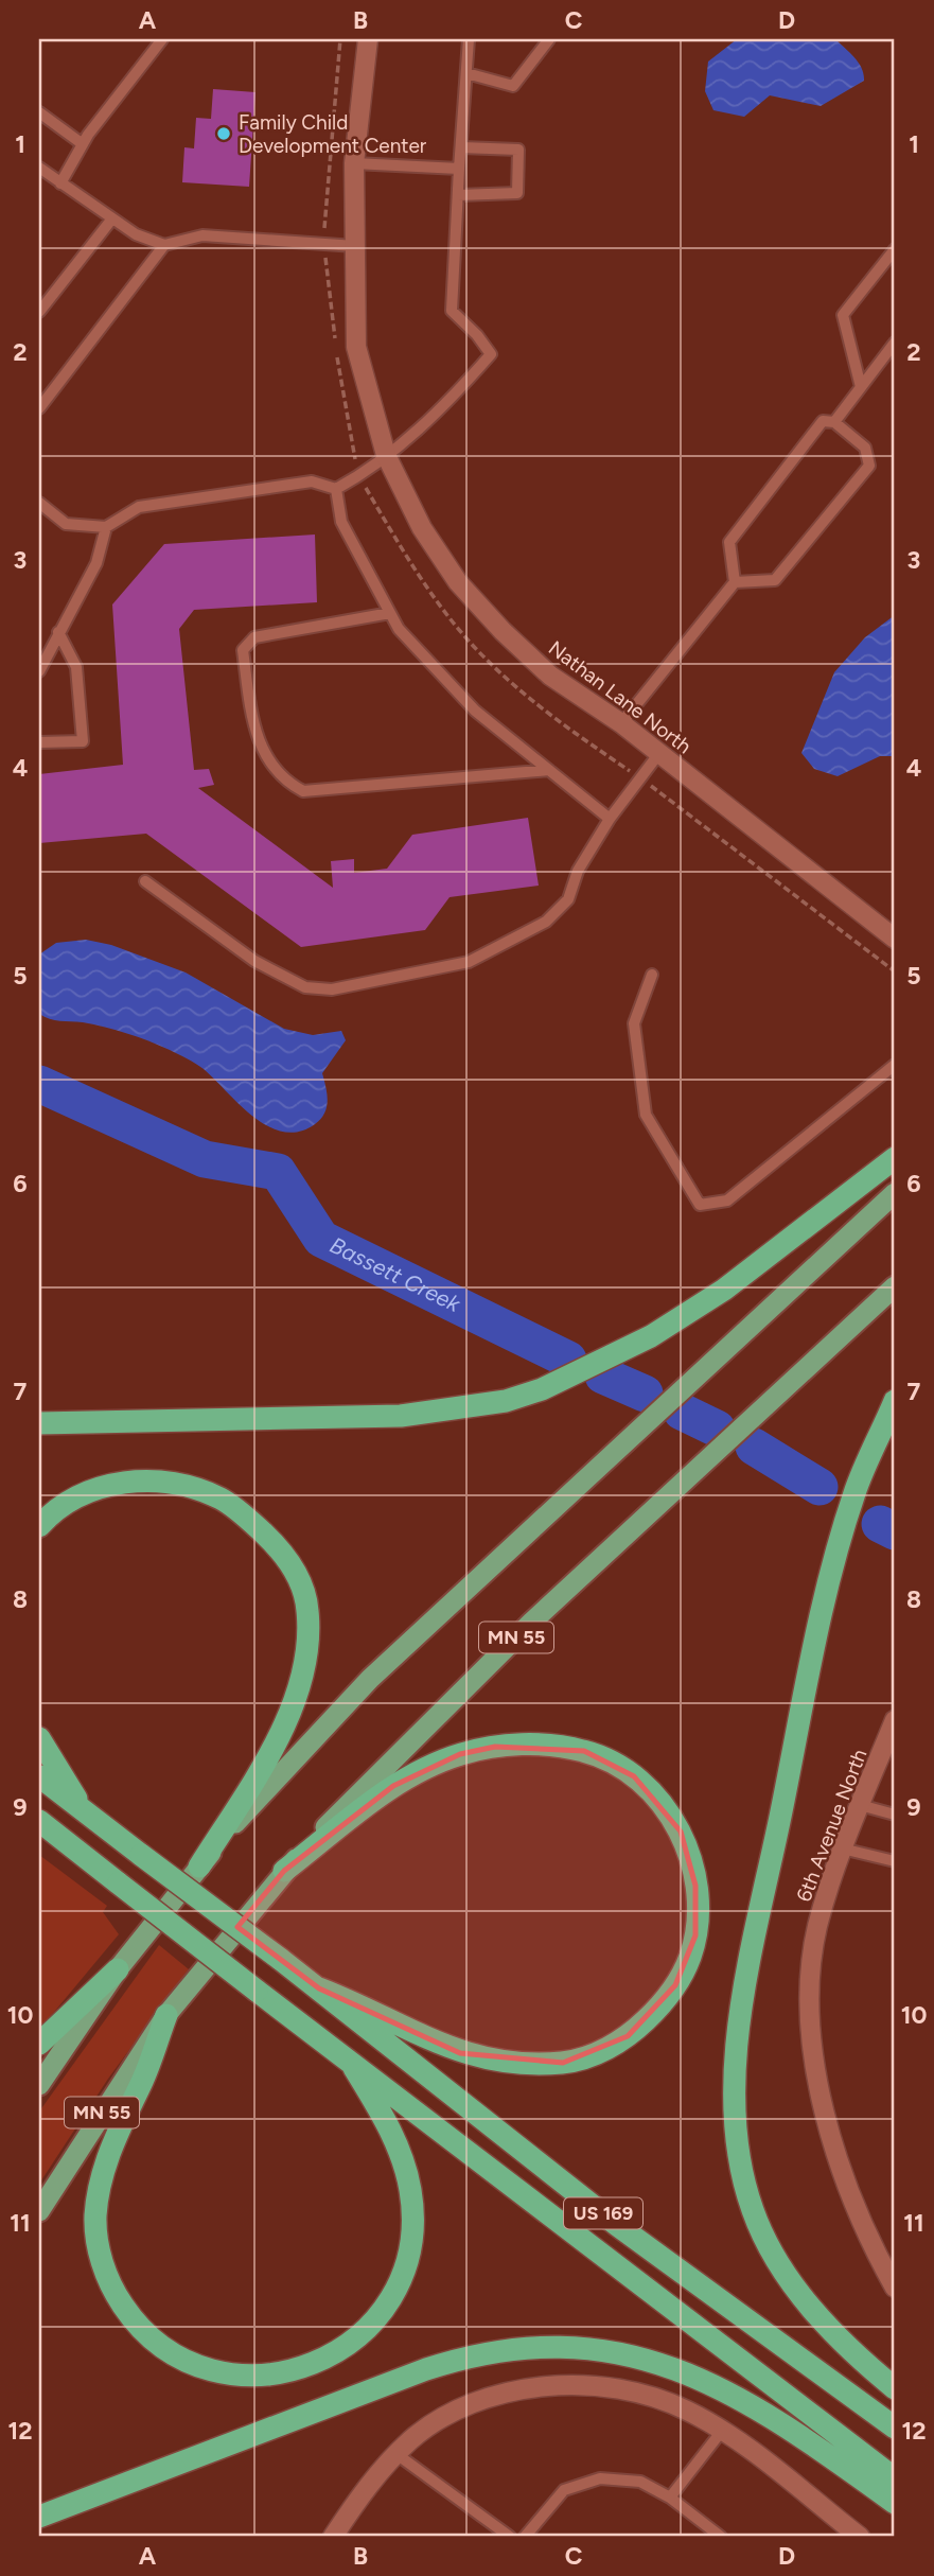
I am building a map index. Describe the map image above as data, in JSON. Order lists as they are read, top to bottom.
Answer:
{
  "streets": {
    "highway": ["MN 55", "US 169"],
    "street": ["Nathan Lane North", "6th Avenue North"]
  },
  "water": ["Bassett Creek"],
  "places": ["Family Child Development Center"],
  "grid": {
    "columns": [
      "A",
      "B",
      "C",
      "D"
    ],
    "rows": [
      "1",
      "2",
      "3",
      "4",
      "5",
      "6",
      "7",
      "8",
      "9",
      "10",
      "11",
      "12"
    ]
  }
}
